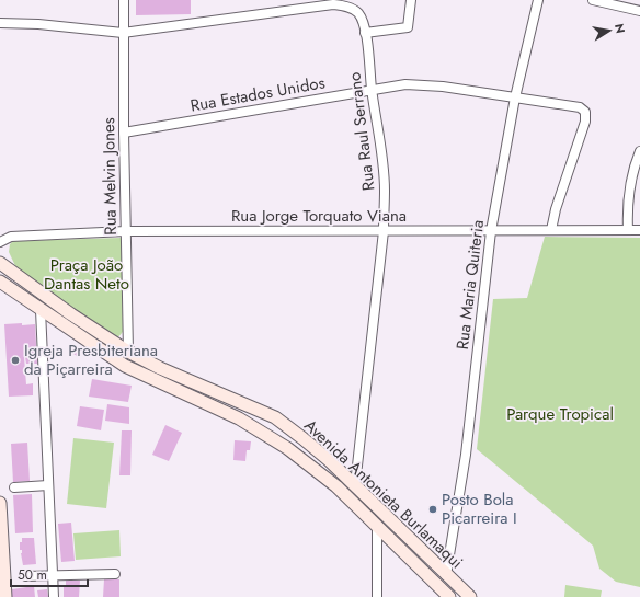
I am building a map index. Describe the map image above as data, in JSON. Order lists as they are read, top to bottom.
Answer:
{
  "streets": {
    "main road": ["Avenida Antonieta Burlamaqui"],
    "street": [
      "Rua Estados Unidos",
      "Rua Raul Serrano",
      "Rua Melvin Jones",
      "Rua Jorge Torquato Viana",
      "Rua Maria Quiteria"
    ]
  },
  "crossings": [
    ["Rua Estados Unidos", "Rua Raul Serrano"],
    ["Rua Estados Unidos", "Rua Melvin Jones"],
    ["Rua Estados Unidos", "Rua Jorge Torquato Viana"],
    ["Rua Estados Unidos", "Rua Maria Quiteria"],
    ["Rua Raul Serrano", "Rua Melvin Jones"],
    ["Rua Raul Serrano", "Rua Jorge Torquato Viana"],
    ["Rua Raul Serrano", "Avenida Antonieta Burlamaqui"],
    ["Rua Melvin Jones", "Rua Jorge Torquato Viana"],
    ["Rua Melvin Jones", "Avenida Antonieta Burlamaqui"],
    ["Rua Jorge Torquato Viana", "Rua Maria Quiteria"],
    ["Rua Maria Quiteria", "Avenida Antonieta Burlamaqui"]
  ],
  "parks": ["Praça João Dantas Neto", "Parque Tropical"],
  "places": ["Igreja Presbiteriana da Piçarreira", "Posto Bola Picarreira I"],
  "scale_bar": "50 m",
  "north": "right"
}
